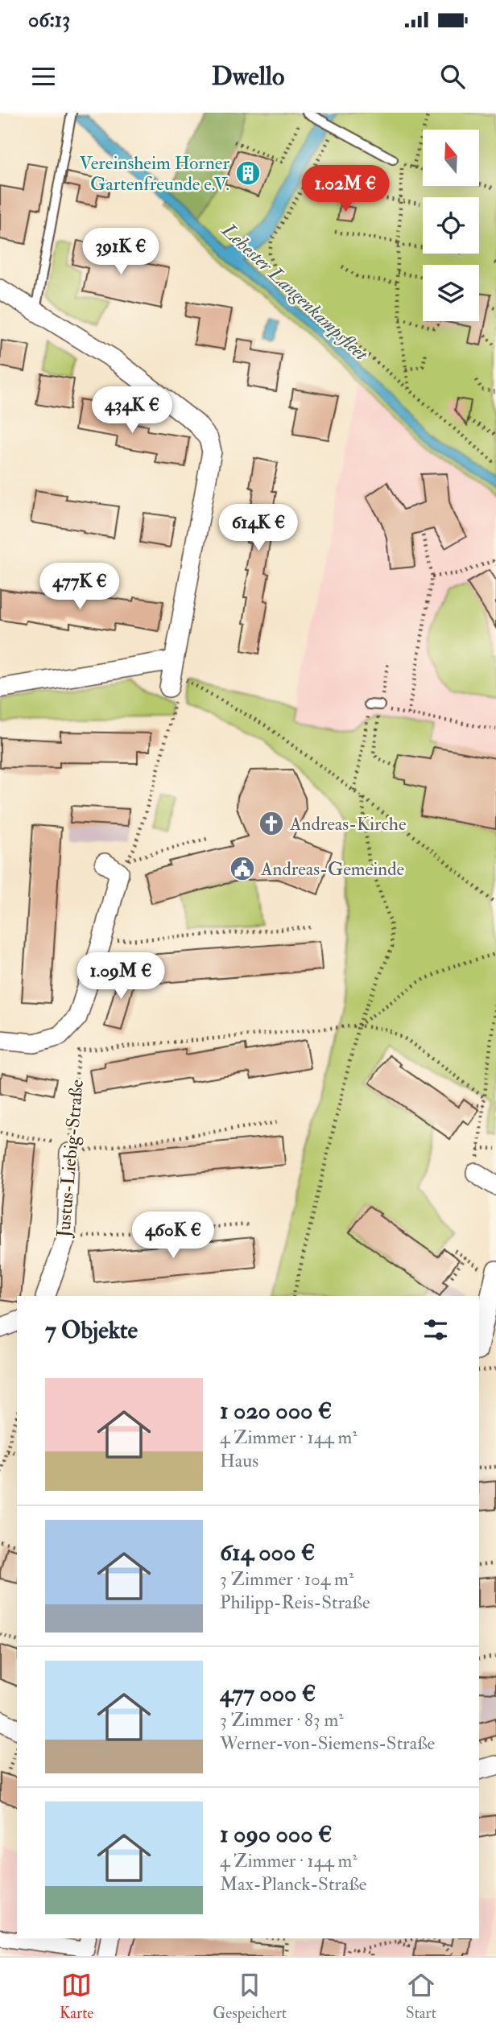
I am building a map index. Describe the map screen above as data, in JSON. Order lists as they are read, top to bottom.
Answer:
{
  "streets": {
    "street": ["Justus-Liebig-Straße"]
  },
  "water": ["Lehester Langenkampsfleet"],
  "places": {
    "building": ["Vereinsheim Horner Gartenfreunde e.V."],
    "church": ["Andreas-Kirche"],
    "public building": ["Andreas-Gemeinde"]
  },
  "north": "top",
  "page": {
    "status": "06:13",
    "header": "Dwello",
    "price": [
      "1.02M €",
      "391K €",
      "434K €",
      "614K €",
      "477K €",
      "1.09M €",
      "460K €"
    ],
    "heading": "7 Objekte",
    "list": [
      {
        "name": "1 020 000 €",
        "note": "4 Zimmer · 144 m² · Haus"
      },
      {
        "name": "614 000 €",
        "note": "3 Zimmer · 104 m² · Philipp-Reis-Straße"
      },
      {
        "name": "477 000 €",
        "note": "3 Zimmer · 83 m² · Werner-von-Siemens-Straße"
      },
      {
        "name": "1 090 000 €",
        "note": "4 Zimmer · 144 m² · Max-Planck-Straße"
      }
    ],
    "tabs": ["Karte", "Gespeichert", "Start"]
  }
}
